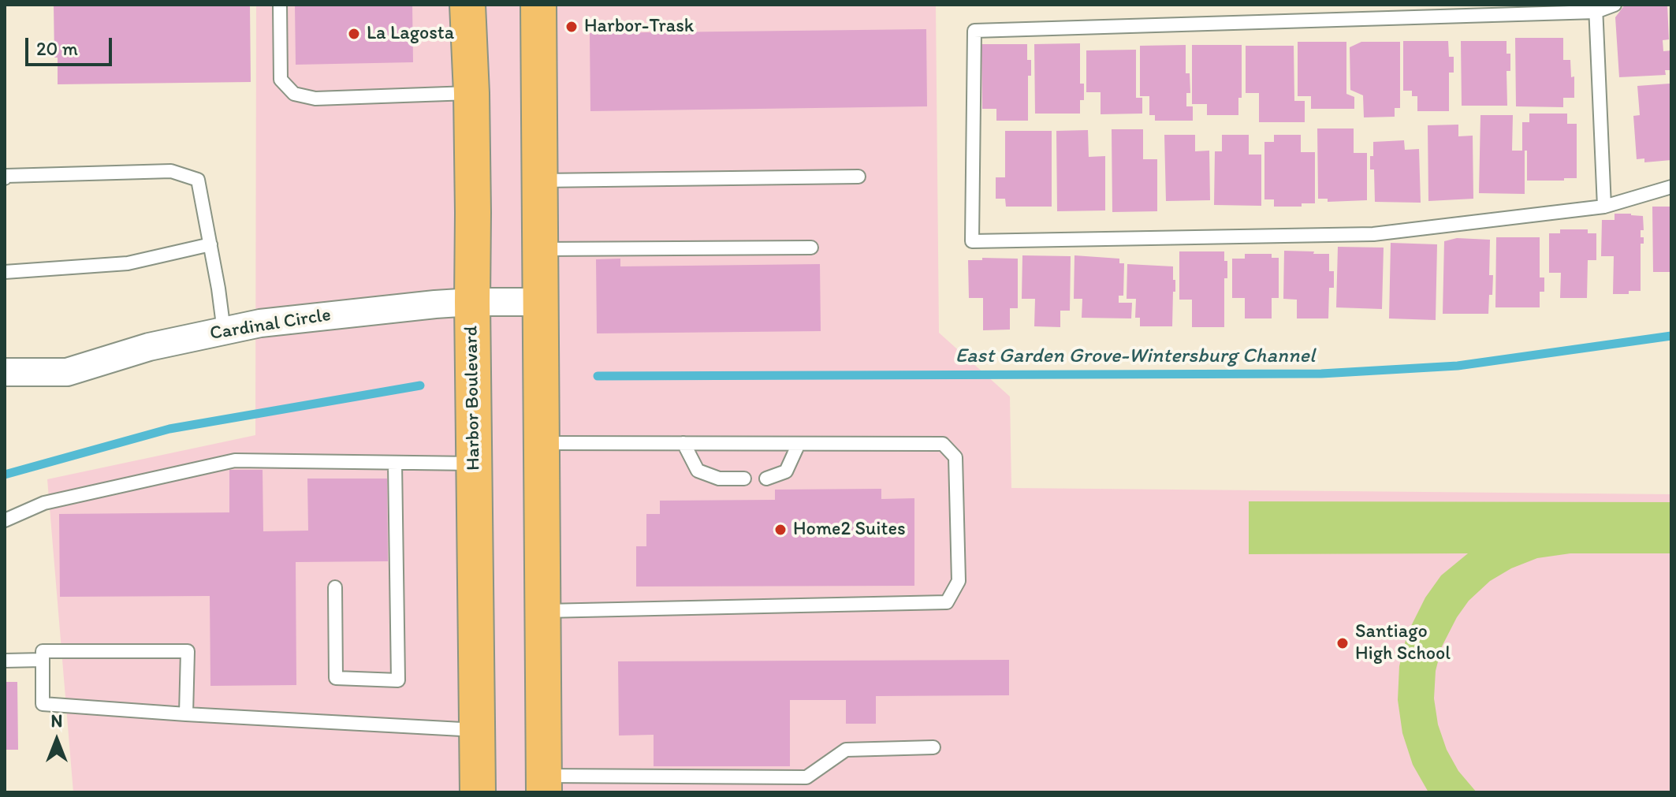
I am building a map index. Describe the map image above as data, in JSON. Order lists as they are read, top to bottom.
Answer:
{
  "streets": {
    "main road": ["Harbor Boulevard"],
    "street": ["Cardinal Circle"]
  },
  "crossings": [
    ["Cardinal Circle", "Harbor Boulevard"]
  ],
  "water": ["East Garden Grove-Wintersburg Channel"],
  "places": [
    "Harbor-Trask",
    "La Lagosta",
    "Home2 Suites",
    "Santiago High School"
  ],
  "scale_bar": "20 m",
  "north": "top"
}
